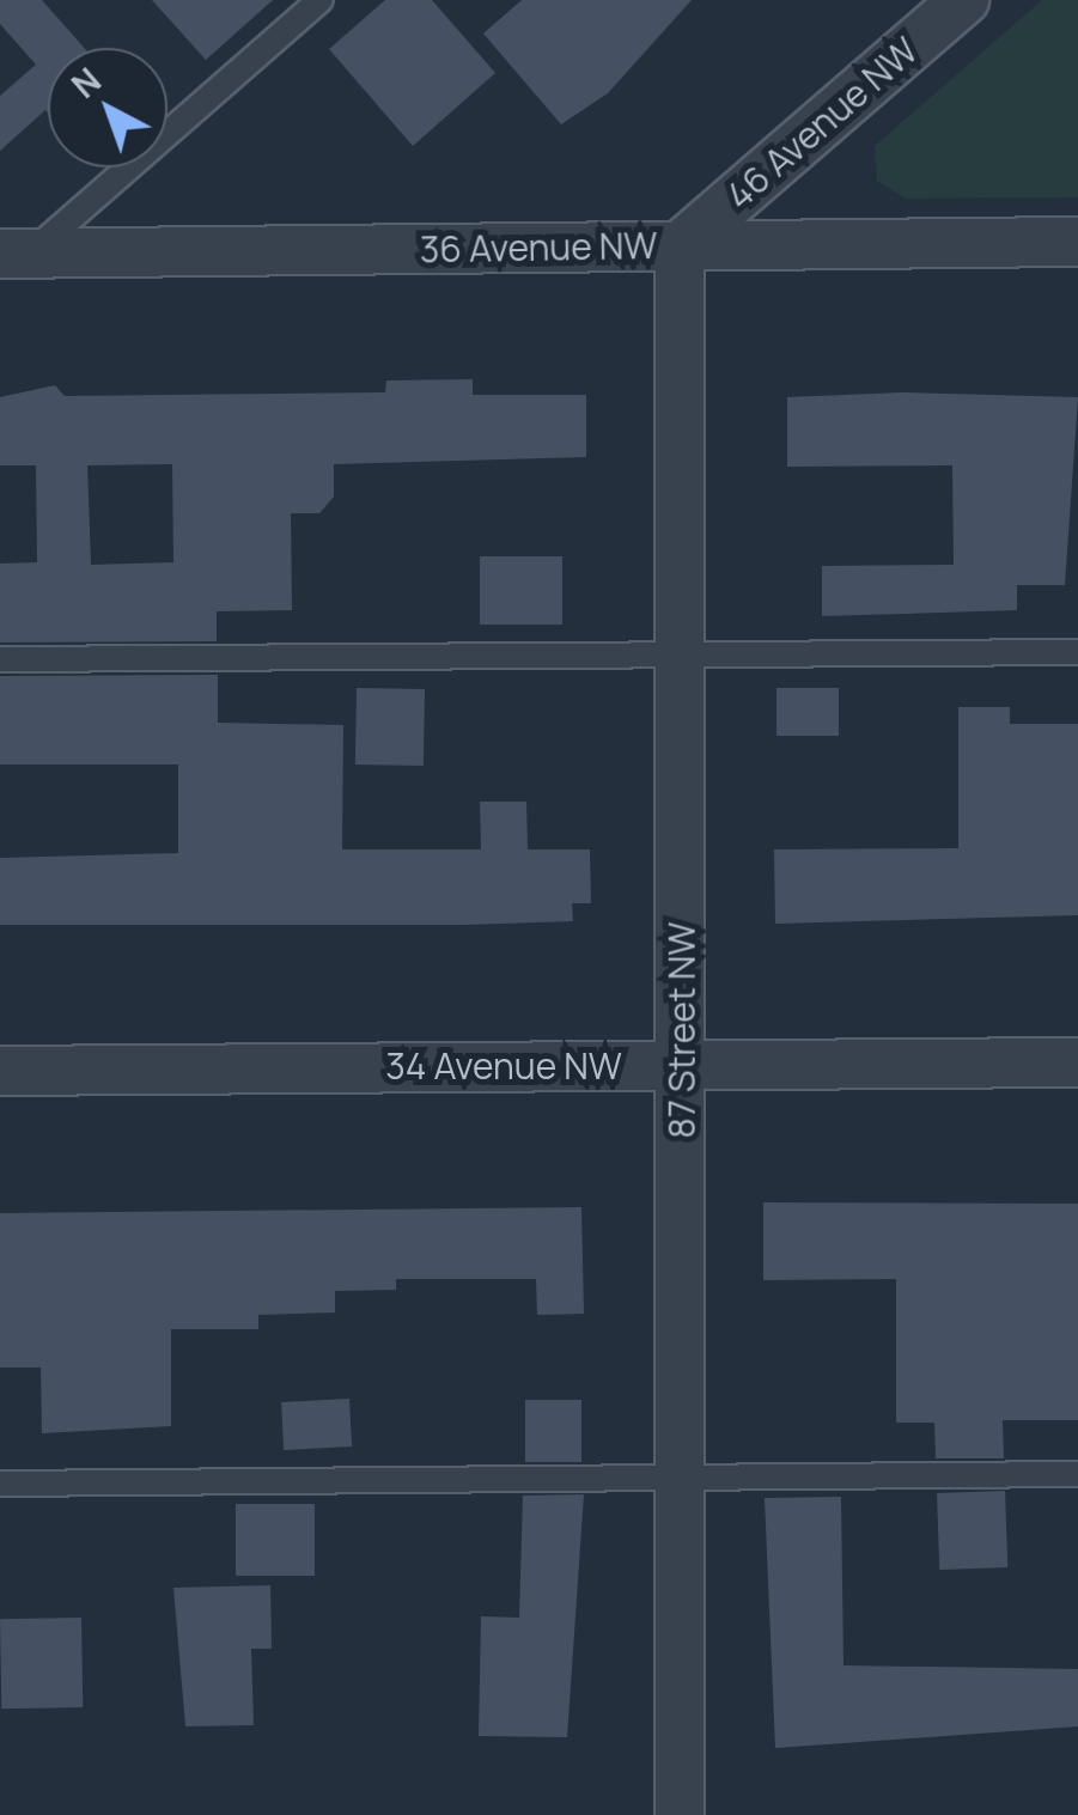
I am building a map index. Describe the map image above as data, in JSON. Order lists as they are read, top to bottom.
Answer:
{
  "streets": {
    "street": [
      "46 Avenue NW",
      "36 Avenue NW",
      "87 Street NW",
      "34 Avenue NW"
    ]
  },
  "crossings": [
    ["46 Avenue NW", "36 Avenue NW"],
    ["46 Avenue NW", "87 Street NW"],
    ["36 Avenue NW", "87 Street NW"],
    ["87 Street NW", "34 Avenue NW"]
  ],
  "north": "top left"
}
